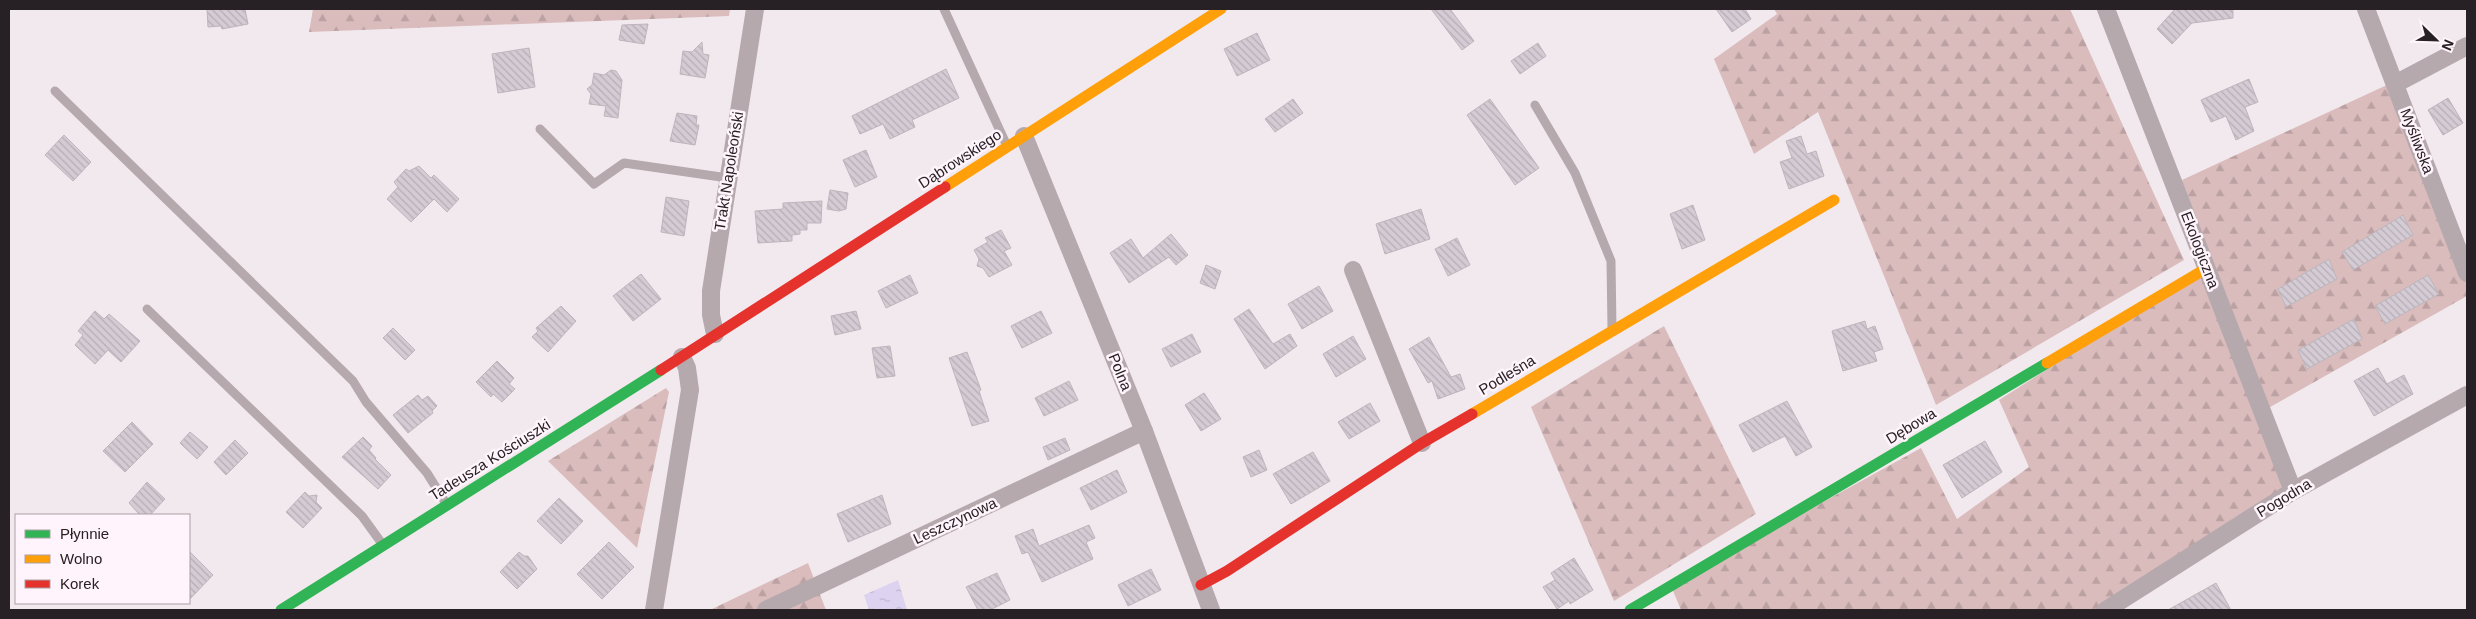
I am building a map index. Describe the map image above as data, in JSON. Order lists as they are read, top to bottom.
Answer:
{
  "streets": {
    "street": [
      "Myśliwska",
      "Dąbrowskiego",
      "Trakt Napoleoński",
      "Ekologiczna",
      "Polna",
      "Podleśna",
      "Dębowa",
      "Tadeusza Kościuszki",
      "Pogodna",
      "Leszczynowa"
    ]
  },
  "crossings": [
    ["Dąbrowskiego", "Trakt Napoleoński"],
    ["Dąbrowskiego", "Polna"],
    ["Dąbrowskiego", "Tadeusza Kościuszki"],
    ["Trakt Napoleoński", "Tadeusza Kościuszki"],
    ["Ekologiczna", "Dębowa"],
    ["Ekologiczna", "Pogodna"],
    ["Polna", "Podleśna"],
    ["Polna", "Leszczynowa"]
  ],
  "legend": ["Płynnie", "Wolno", "Korek"],
  "north": "bottom right"
}
